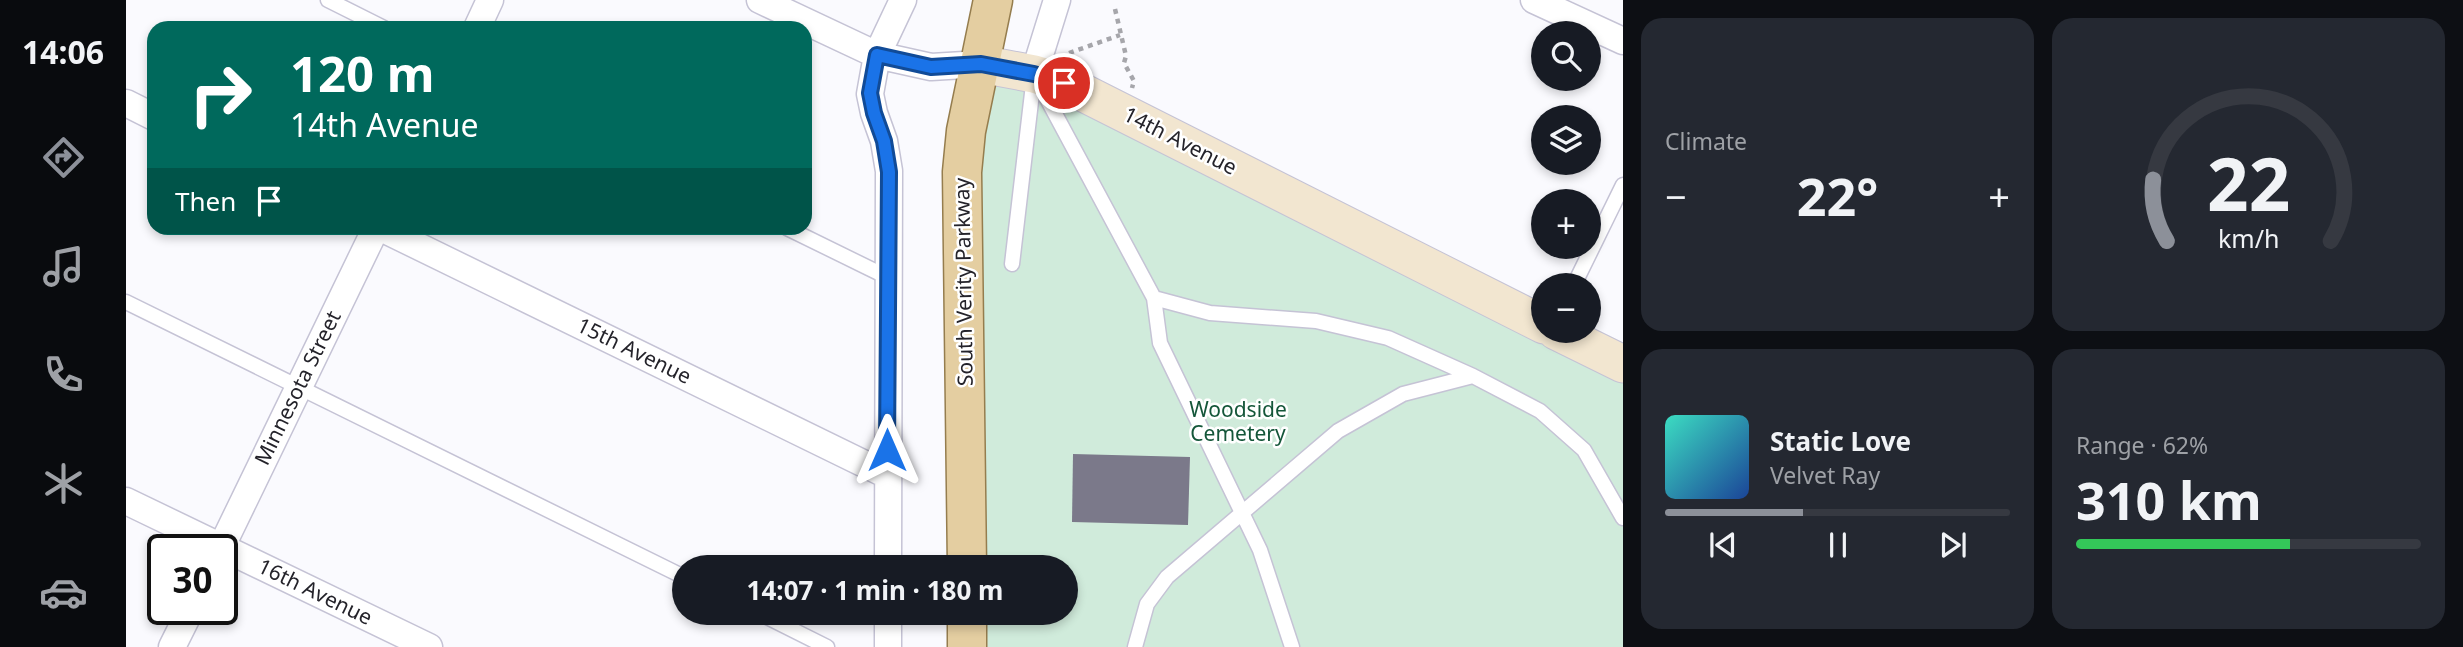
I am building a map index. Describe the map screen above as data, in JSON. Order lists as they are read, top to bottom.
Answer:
{
  "streets": {
    "main road": ["14th Avenue", "South Verity Parkway"],
    "street": ["15th Avenue", "Minnesota Street", "16th Avenue"]
  },
  "crossings": [
    ["14th Avenue", "South Verity Parkway"]
  ],
  "parks": ["Woodside Cemetery"],
  "page": {
    "tabs": "14:06",
    "tile": [
      "Climate",
      ["Range · 62%", "310 km"]
    ],
    "map_buttons": ["+", "−"],
    "turn": ["120 m", "14th Avenue"],
    "heat": ["−", "22°", "+"],
    "then": "Then",
    "song": ["Static Love", "Velvet Ray"],
    "limit": "30",
    "trip": "14:07 · 1 min · 180 m",
    "gauge": ["22", "km/h"]
  }
}
